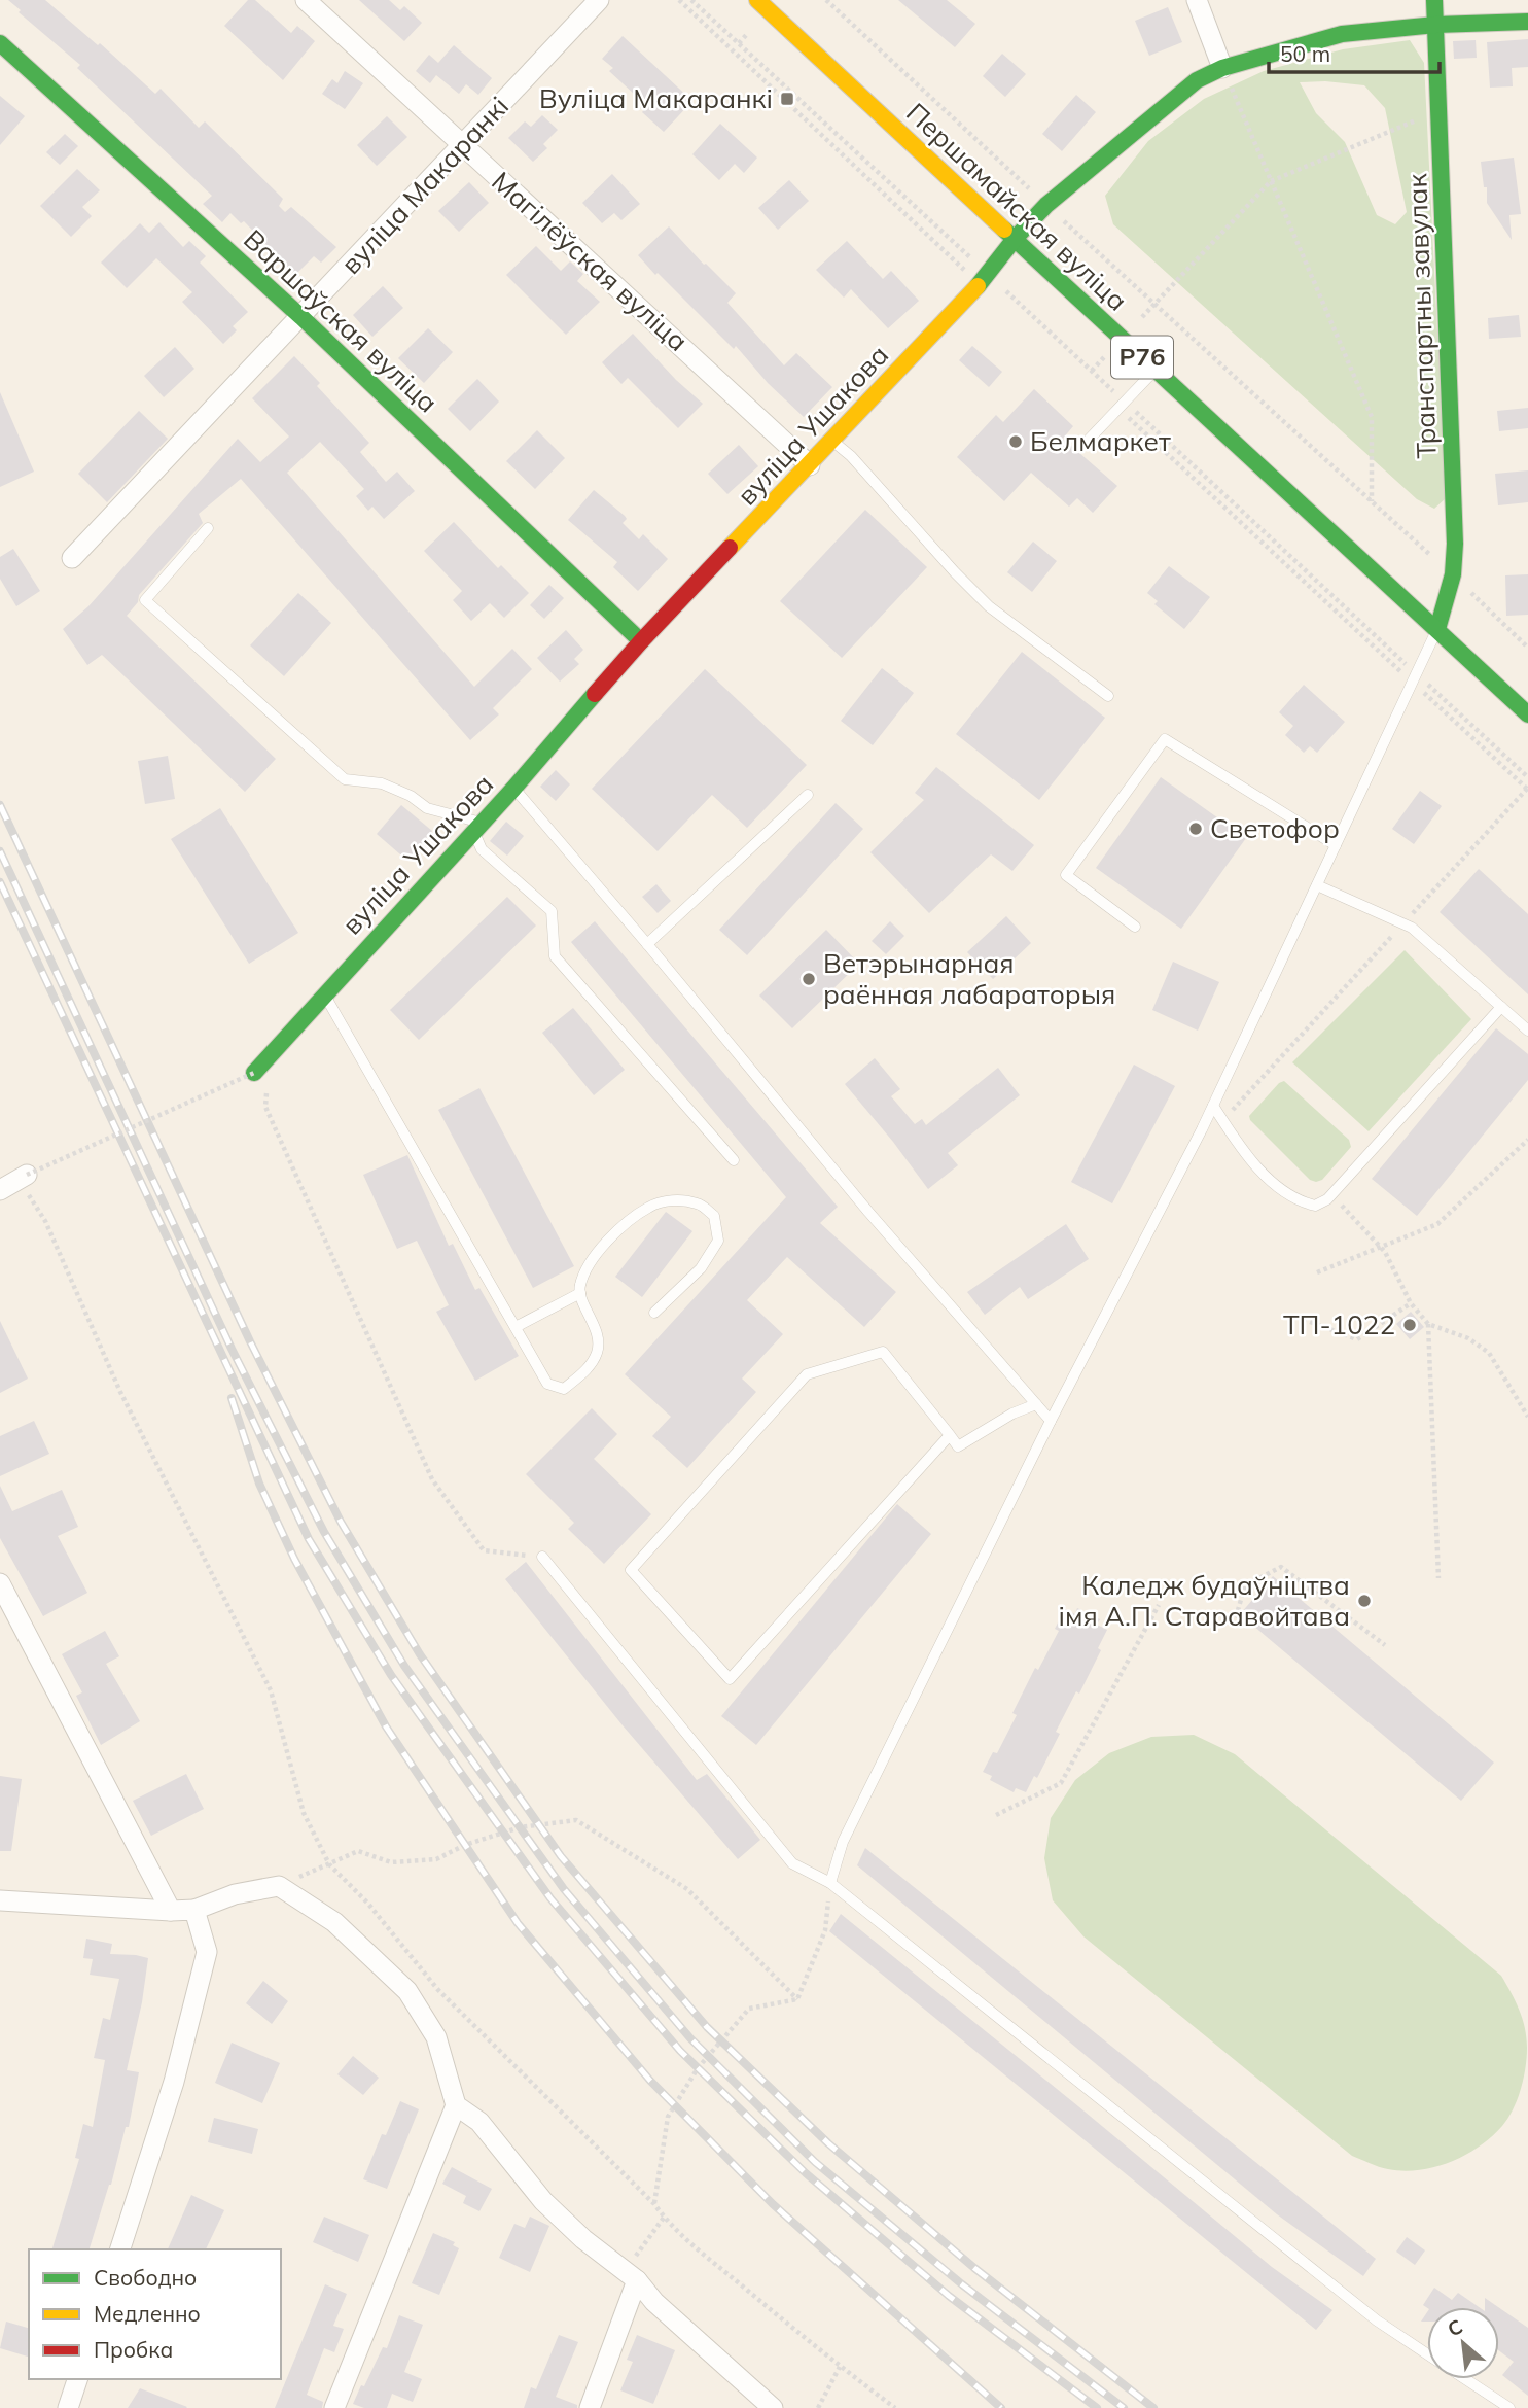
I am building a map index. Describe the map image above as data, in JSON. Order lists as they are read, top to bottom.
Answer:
{
  "streets": {
    "street": [
      "вуліца Макаранкі",
      "Першамайская вуліца",
      "Магілёўская вуліца",
      "Транспартны завулак",
      "Варшаўская вуліца",
      "Р76",
      "вуліца Ушакова"
    ]
  },
  "crossings": [
    ["вуліца Макаранкі", "Магілёўская вуліца"],
    ["вуліца Макаранкі", "Варшаўская вуліца"],
    ["Першамайская вуліца", "Транспартны завулак"],
    ["Першамайская вуліца", "вуліца Ушакова"],
    ["Магілёўская вуліца", "вуліца Ушакова"],
    ["Транспартны завулак", "вуліца Ушакова"],
    ["Варшаўская вуліца", "вуліца Ушакова"]
  ],
  "places": {
    "transit": ["Вуліца Макаранкі"],
    "other": [
      "Белмаркет",
      "Светофор",
      "Ветэрынарная раённая лабараторыя",
      "ТП-1022",
      "Каледж будаўніцтва імя А.П. Старавойтава"
    ]
  },
  "legend": ["Свободно", "Медленно", "Пробка"],
  "scale_bar": "50 m",
  "north": "top left"
}
